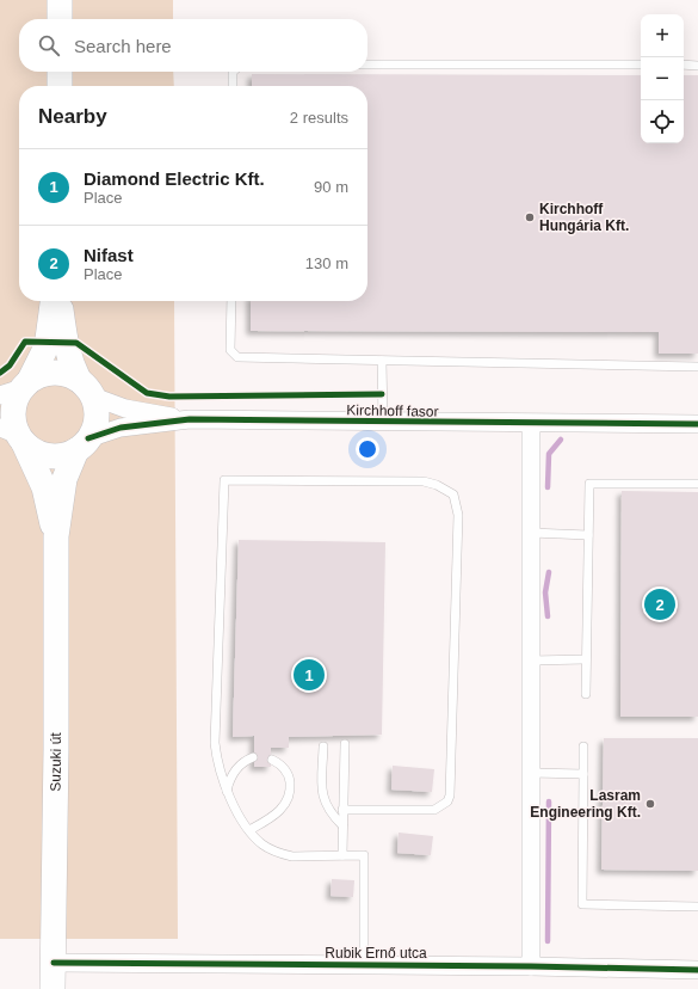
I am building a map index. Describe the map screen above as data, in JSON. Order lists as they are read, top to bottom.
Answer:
{
  "streets": {
    "main road": ["Suzuki út"],
    "street": ["Kirchhoff fasor", "Rubik Ernő utca"]
  },
  "crossings": [
    ["Suzuki út", "Rubik Ernő utca"]
  ],
  "places": ["Kirchhoff Hungária Kft.", "Lasram Engineering Kft."],
  "page": {
    "map_buttons": ["+", "−"],
    "search": "Search here",
    "heading": ["Nearby", "2 results"],
    "list": [
      {
        "mark": "1",
        "name": "Diamond Electric Kft.",
        "note": "Place",
        "value": "90 m"
      },
      {
        "mark": "2",
        "name": "Nifast",
        "note": "Place",
        "value": "130 m"
      }
    ],
    "pins": ["2", "1"]
  }
}
